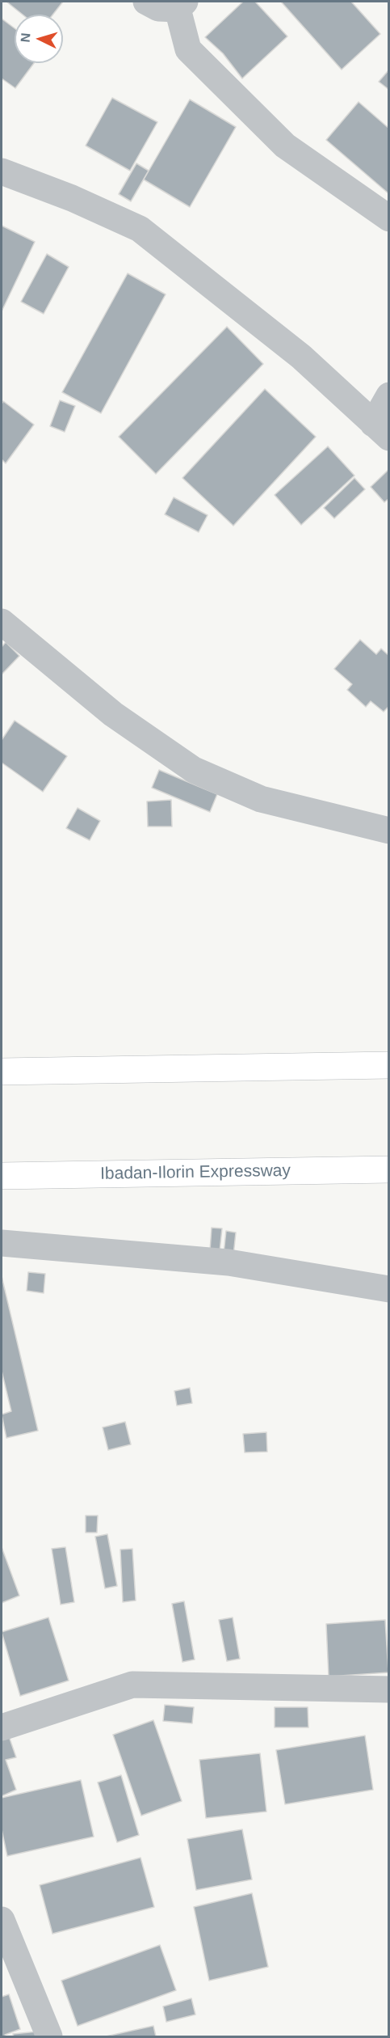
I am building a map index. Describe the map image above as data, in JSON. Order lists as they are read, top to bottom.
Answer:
{
  "streets": {
    "highway": ["Ibadan-Ilorin Expressway"]
  },
  "north": "left"
}
